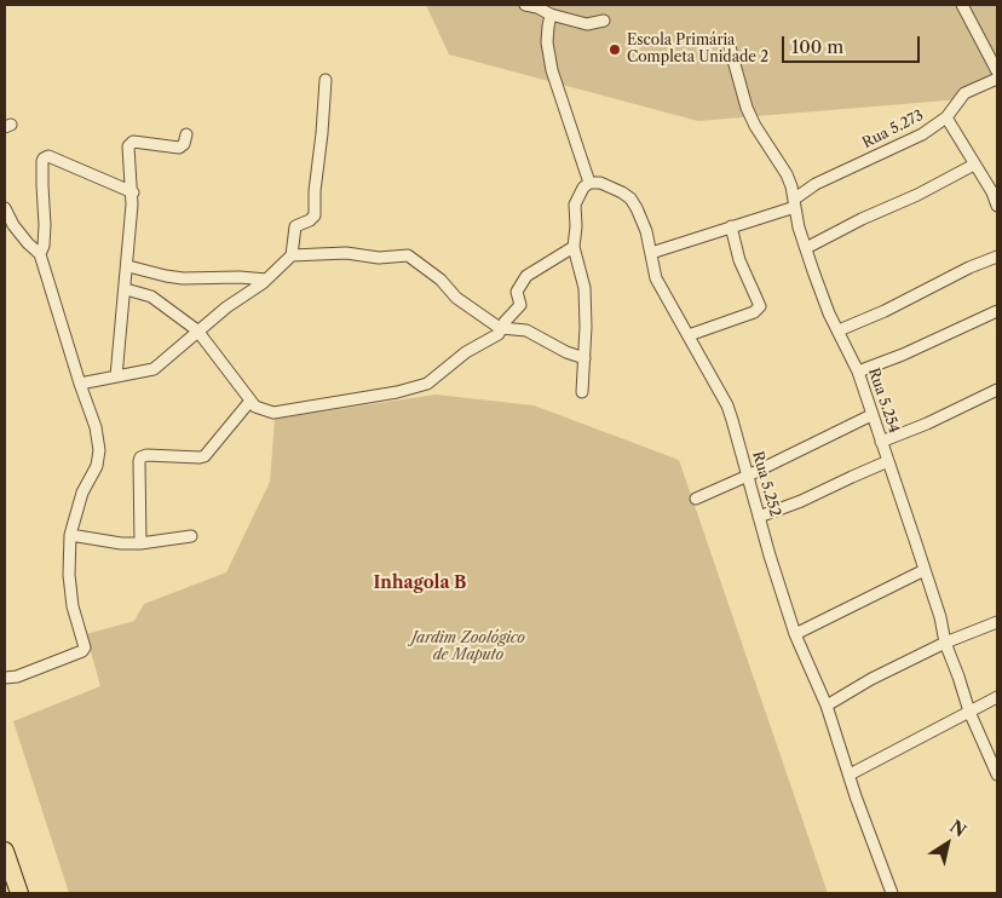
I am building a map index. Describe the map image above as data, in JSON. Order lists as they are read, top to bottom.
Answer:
{
  "streets": {
    "street": ["Rua 5.273", "Rua 5.254", "Rua 5.252"]
  },
  "crossings": [
    ["Rua 5.273", "Rua 5.254"],
    ["Rua 5.273", "Rua 5.252"]
  ],
  "districts": ["Inhagola B"],
  "parks": ["Jardim Zoológico de Maputo"],
  "places": ["Escola Primária Completa Unidade 2"],
  "scale_bar": "100 m",
  "north": "top right"
}
